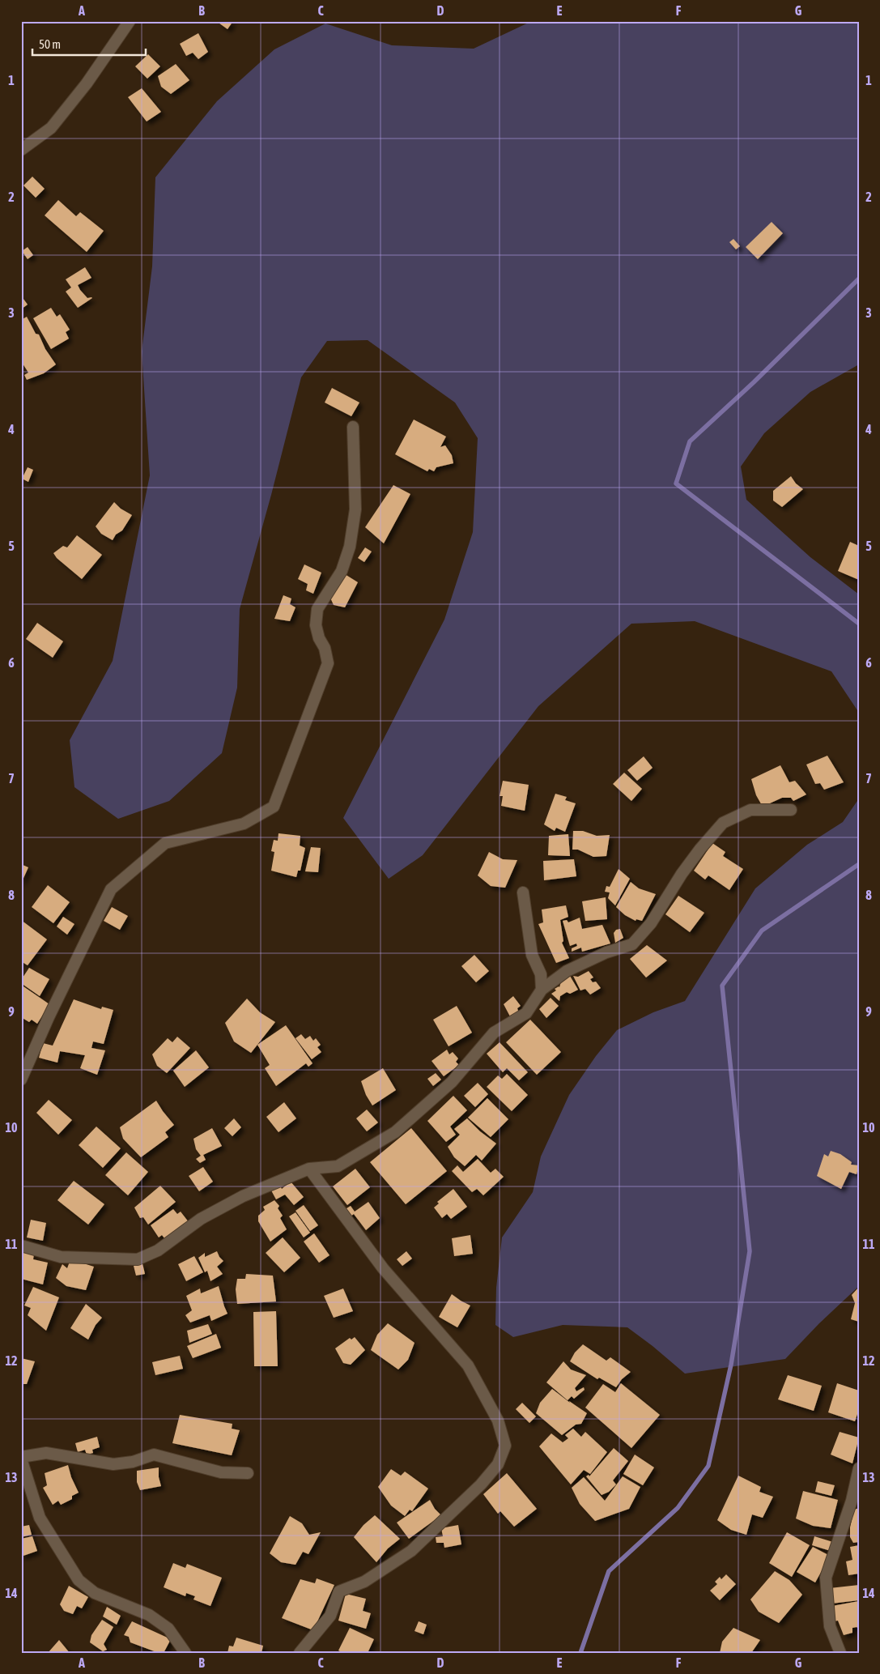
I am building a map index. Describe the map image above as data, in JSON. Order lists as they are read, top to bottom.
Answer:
{
  "scale_bar": "50 m",
  "grid": {
    "columns": [
      "A",
      "B",
      "C",
      "D",
      "E",
      "F",
      "G"
    ],
    "rows": [
      "1",
      "2",
      "3",
      "4",
      "5",
      "6",
      "7",
      "8",
      "9",
      "10",
      "11",
      "12",
      "13",
      "14"
    ]
  }
}
